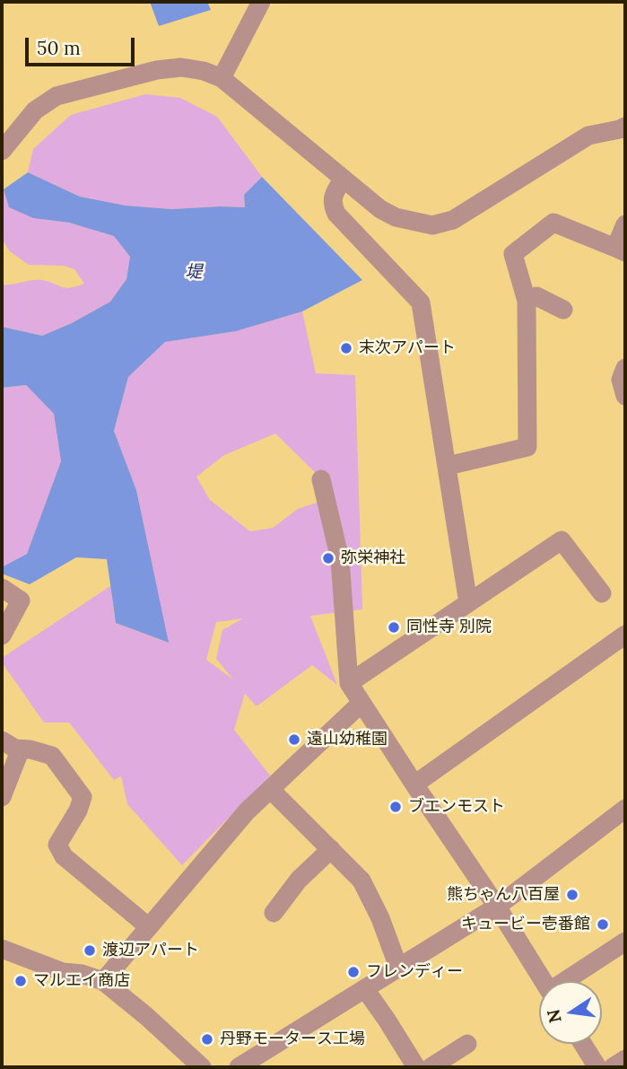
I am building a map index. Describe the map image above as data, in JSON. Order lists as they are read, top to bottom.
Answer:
{
  "water": ["堤"],
  "places": [
    "末次アパート",
    "弥栄神社",
    "同性寺 別院",
    "遠山幼稚園",
    "ブエンモスト",
    "熊ちゃん八百屋",
    "キュービー壱番館",
    "渡辺アパート",
    "フレンディー",
    "マルエイ商店",
    "丹野モータース工場"
  ],
  "scale_bar": "50 m",
  "north": "left"
}
